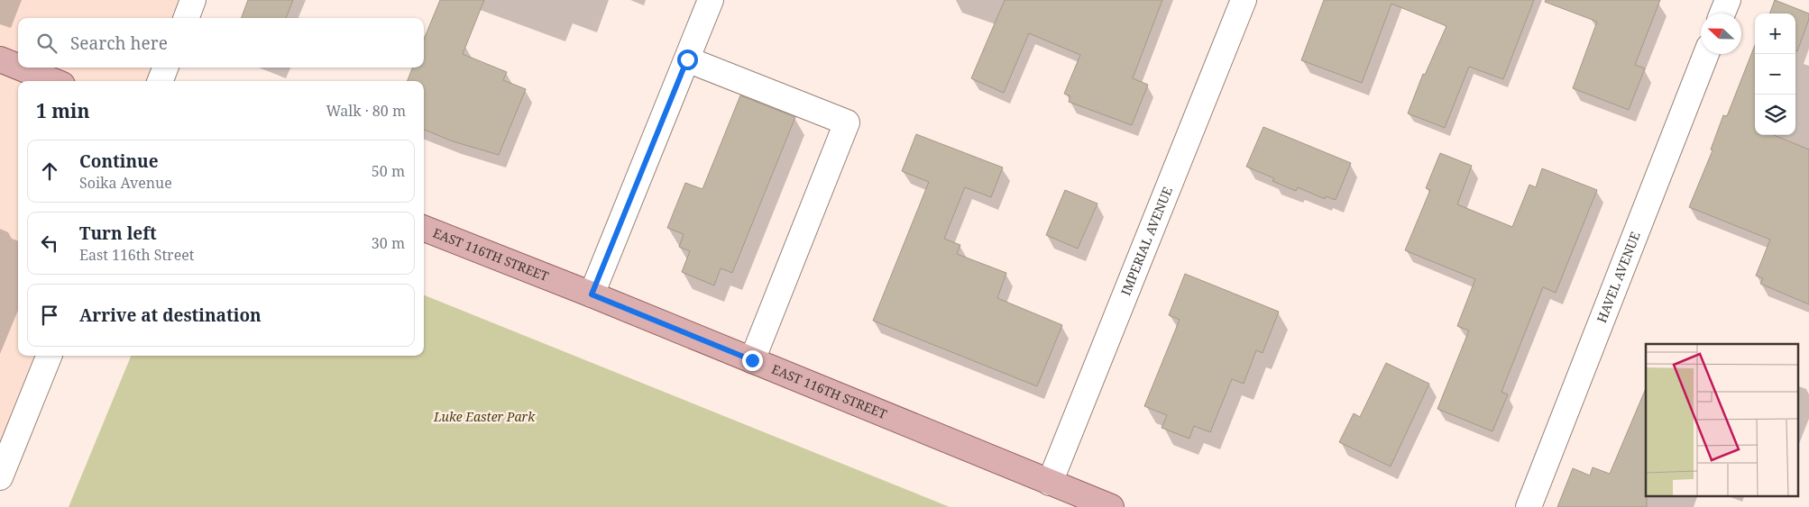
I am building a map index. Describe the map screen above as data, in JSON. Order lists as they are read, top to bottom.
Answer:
{
  "streets": {
    "main road": ["EAST 116TH STREET"],
    "street": ["IMPERIAL AVENUE", "HAVEL AVENUE"]
  },
  "crossings": [
    ["IMPERIAL AVENUE", "EAST 116TH STREET"]
  ],
  "parks": ["Luke Easter Park"],
  "north": "left",
  "page": {
    "map_buttons": ["+", "−"],
    "search": "Search here",
    "heading": ["1 min", "Walk · 80 m"],
    "list": [
      ["Continue", "Soika Avenue", "50 m"],
      ["Turn left", "East 116th Street", "30 m"],
      "Arrive at destination"
    ]
  }
}
